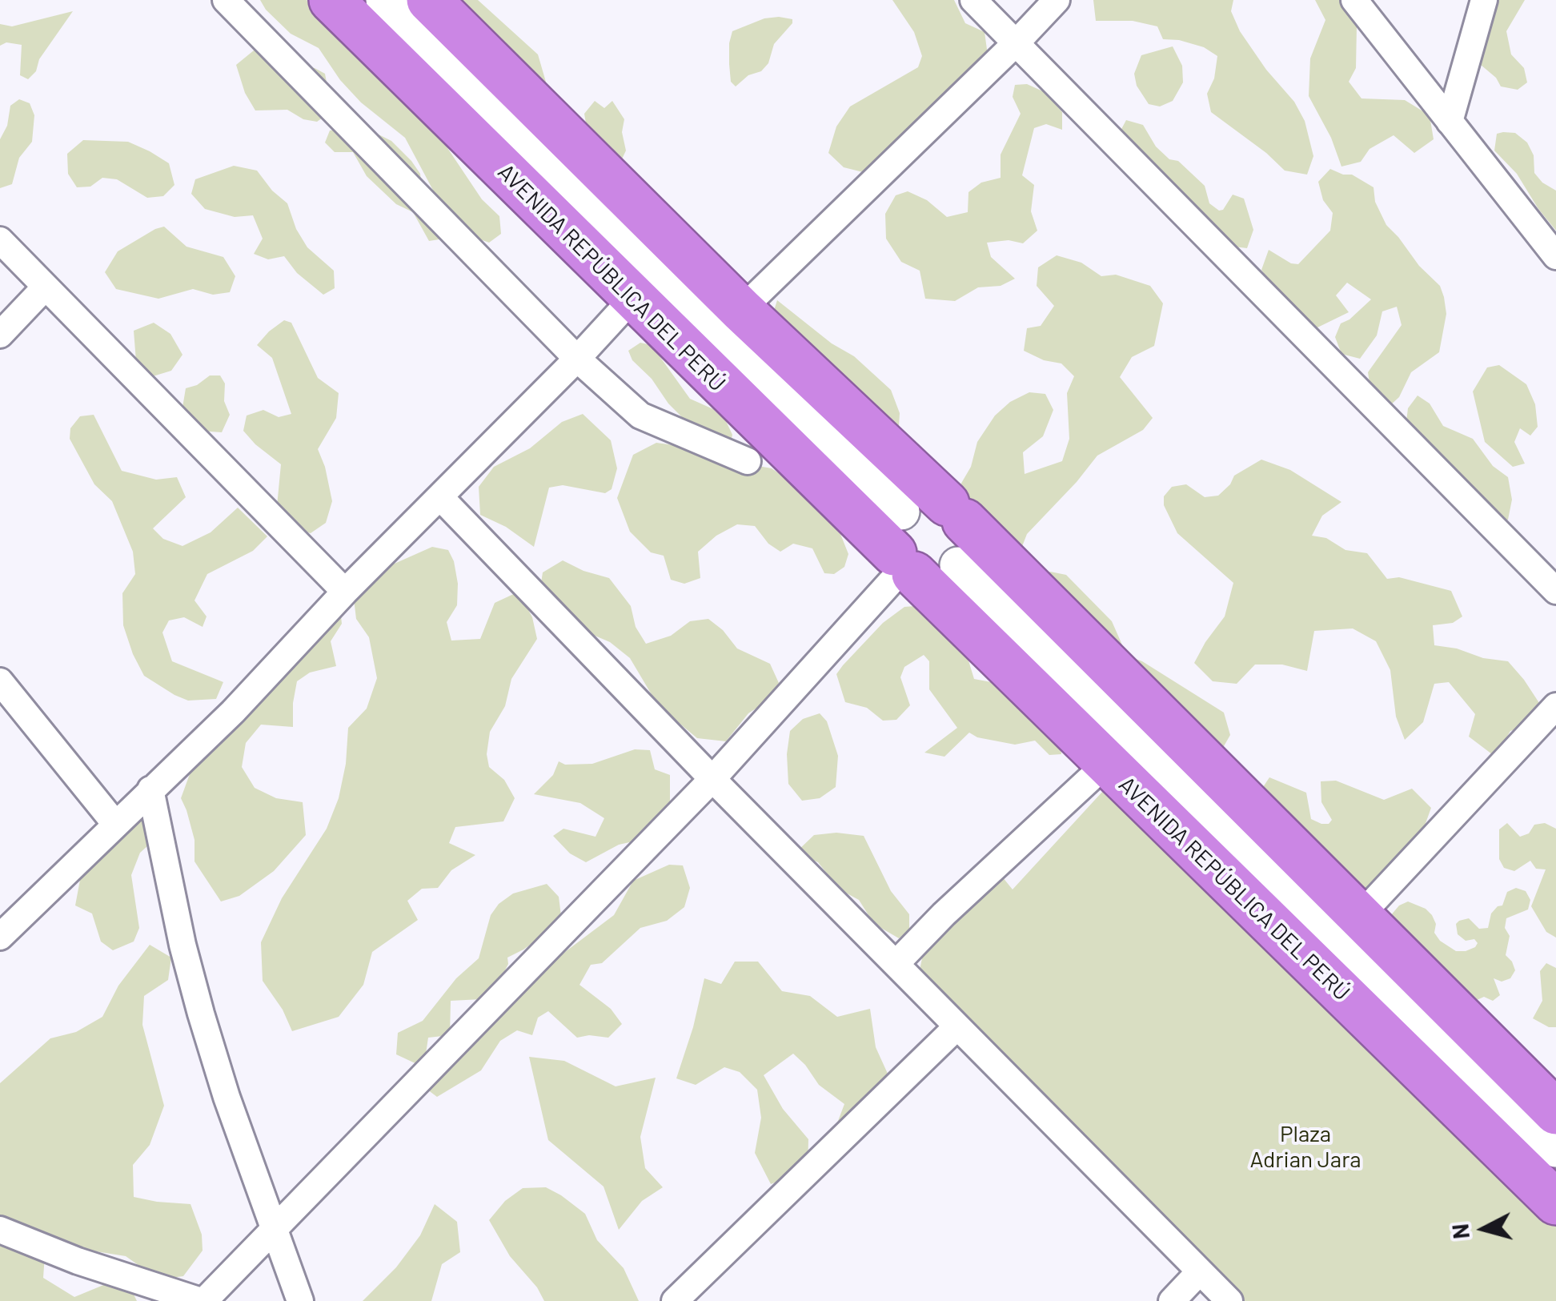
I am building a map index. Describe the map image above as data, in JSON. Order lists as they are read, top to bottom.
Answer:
{
  "streets": {
    "highway": ["AVENIDA REPÚBLICA DEL PERÚ"]
  },
  "parks": ["Plaza Adrian Jara"],
  "north": "left"
}
